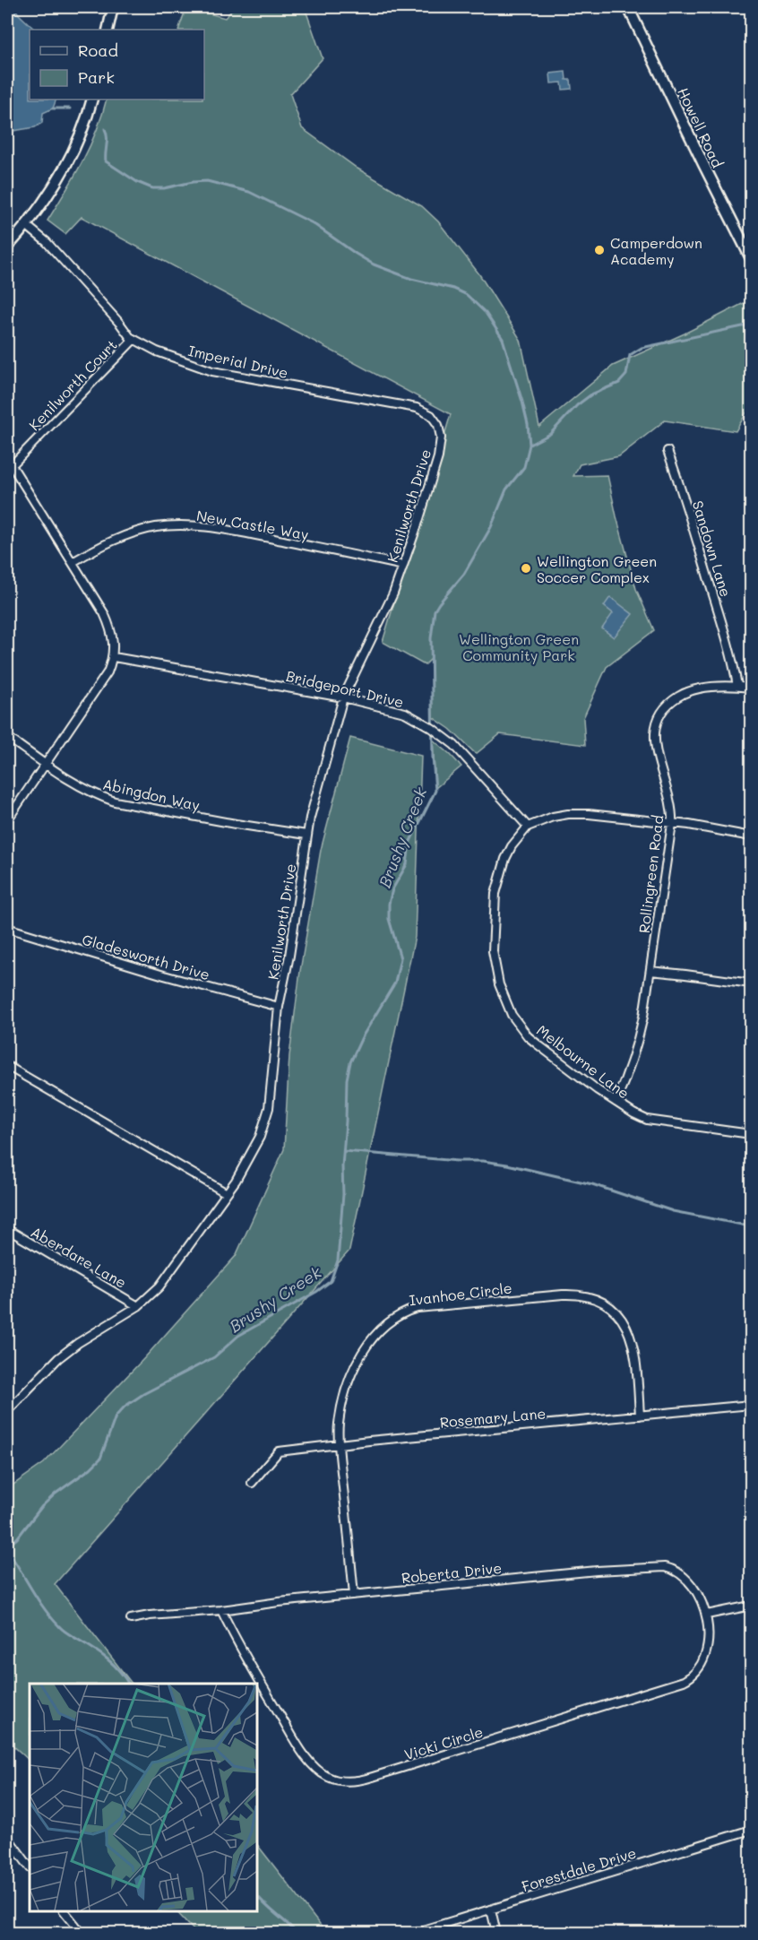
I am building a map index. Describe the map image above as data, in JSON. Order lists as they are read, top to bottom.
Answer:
{
  "streets": {
    "main road": ["Howell Road"],
    "street": [
      "Imperial Drive",
      "Kenilworth Court",
      "Kenilworth Drive",
      "New Castle Way",
      "Sandown Lane",
      "Bridgeport Drive",
      "Abingdon Way",
      "Rollingreen Road",
      "Gladesworth Drive",
      "Melbourne Lane",
      "Aberdare Lane",
      "Ivanhoe Circle",
      "Rosemary Lane",
      "Roberta Drive",
      "Vicki Circle",
      "Forestdale Drive"
    ]
  },
  "crossings": [
    ["Imperial Drive", "Kenilworth Court"],
    ["Imperial Drive", "Kenilworth Drive"],
    ["Kenilworth Drive", "New Castle Way"],
    ["Kenilworth Drive", "Bridgeport Drive"],
    ["Kenilworth Drive", "Abingdon Way"],
    ["Kenilworth Drive", "Gladesworth Drive"],
    ["Kenilworth Drive", "Aberdare Lane"],
    ["Sandown Lane", "Rollingreen Road"],
    ["Bridgeport Drive", "Melbourne Lane"],
    ["Rollingreen Road", "Melbourne Lane"],
    ["Ivanhoe Circle", "Rosemary Lane"],
    ["Ivanhoe Circle", "Roberta Drive"],
    ["Roberta Drive", "Vicki Circle"]
  ],
  "water": ["Brushy Creek"],
  "parks": ["Wellington Green Community Park"],
  "places": ["Camperdown Academy", "Wellington Green Soccer Complex"],
  "legend": ["Road", "Park"]
}
